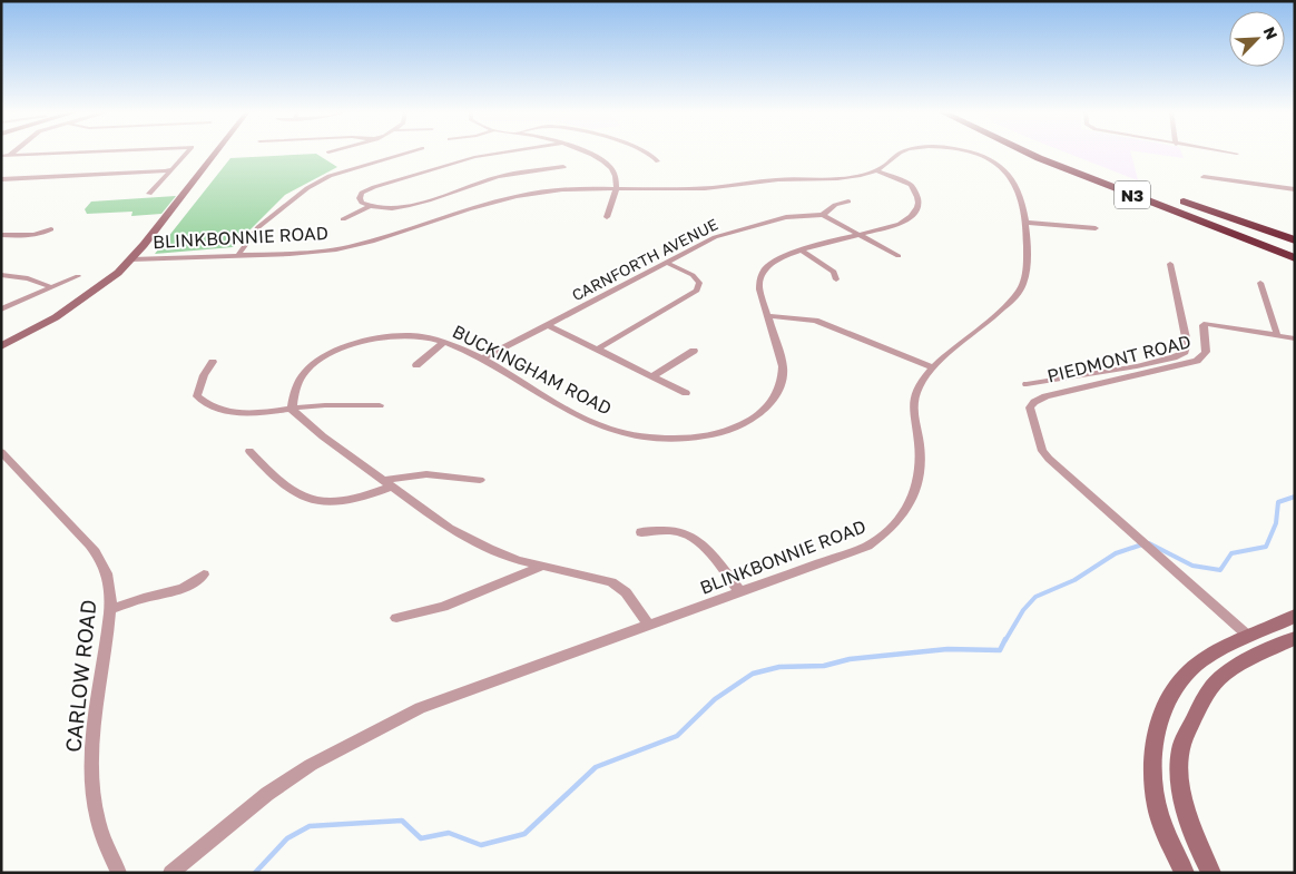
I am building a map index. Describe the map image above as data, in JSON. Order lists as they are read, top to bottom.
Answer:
{
  "streets": {
    "highway": ["N3"],
    "street": [
      "BLINKBONNIE ROAD",
      "CARNFORTH AVENUE",
      "PIEDMONT ROAD",
      "BUCKINGHAM ROAD",
      "CARLOW ROAD"
    ]
  },
  "crossings": [
    ["BLINKBONNIE ROAD", "BUCKINGHAM ROAD"],
    ["CARNFORTH AVENUE", "BUCKINGHAM ROAD"]
  ],
  "north": "top right"
}
